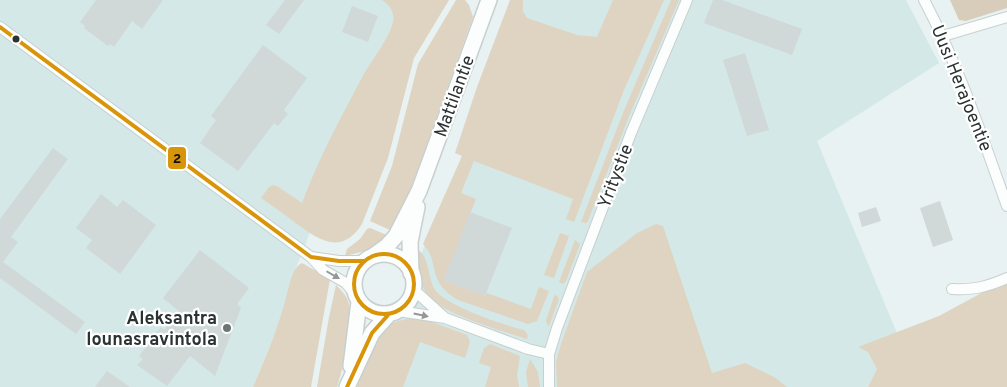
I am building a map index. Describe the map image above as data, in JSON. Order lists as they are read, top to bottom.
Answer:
{
  "streets": {
    "street": ["Uusi Herajoentie", "Mattilantie", "Yritystie"]
  },
  "places": ["Aleksantra lounasravintola"],
  "lines": ["transit line 2"]
}
